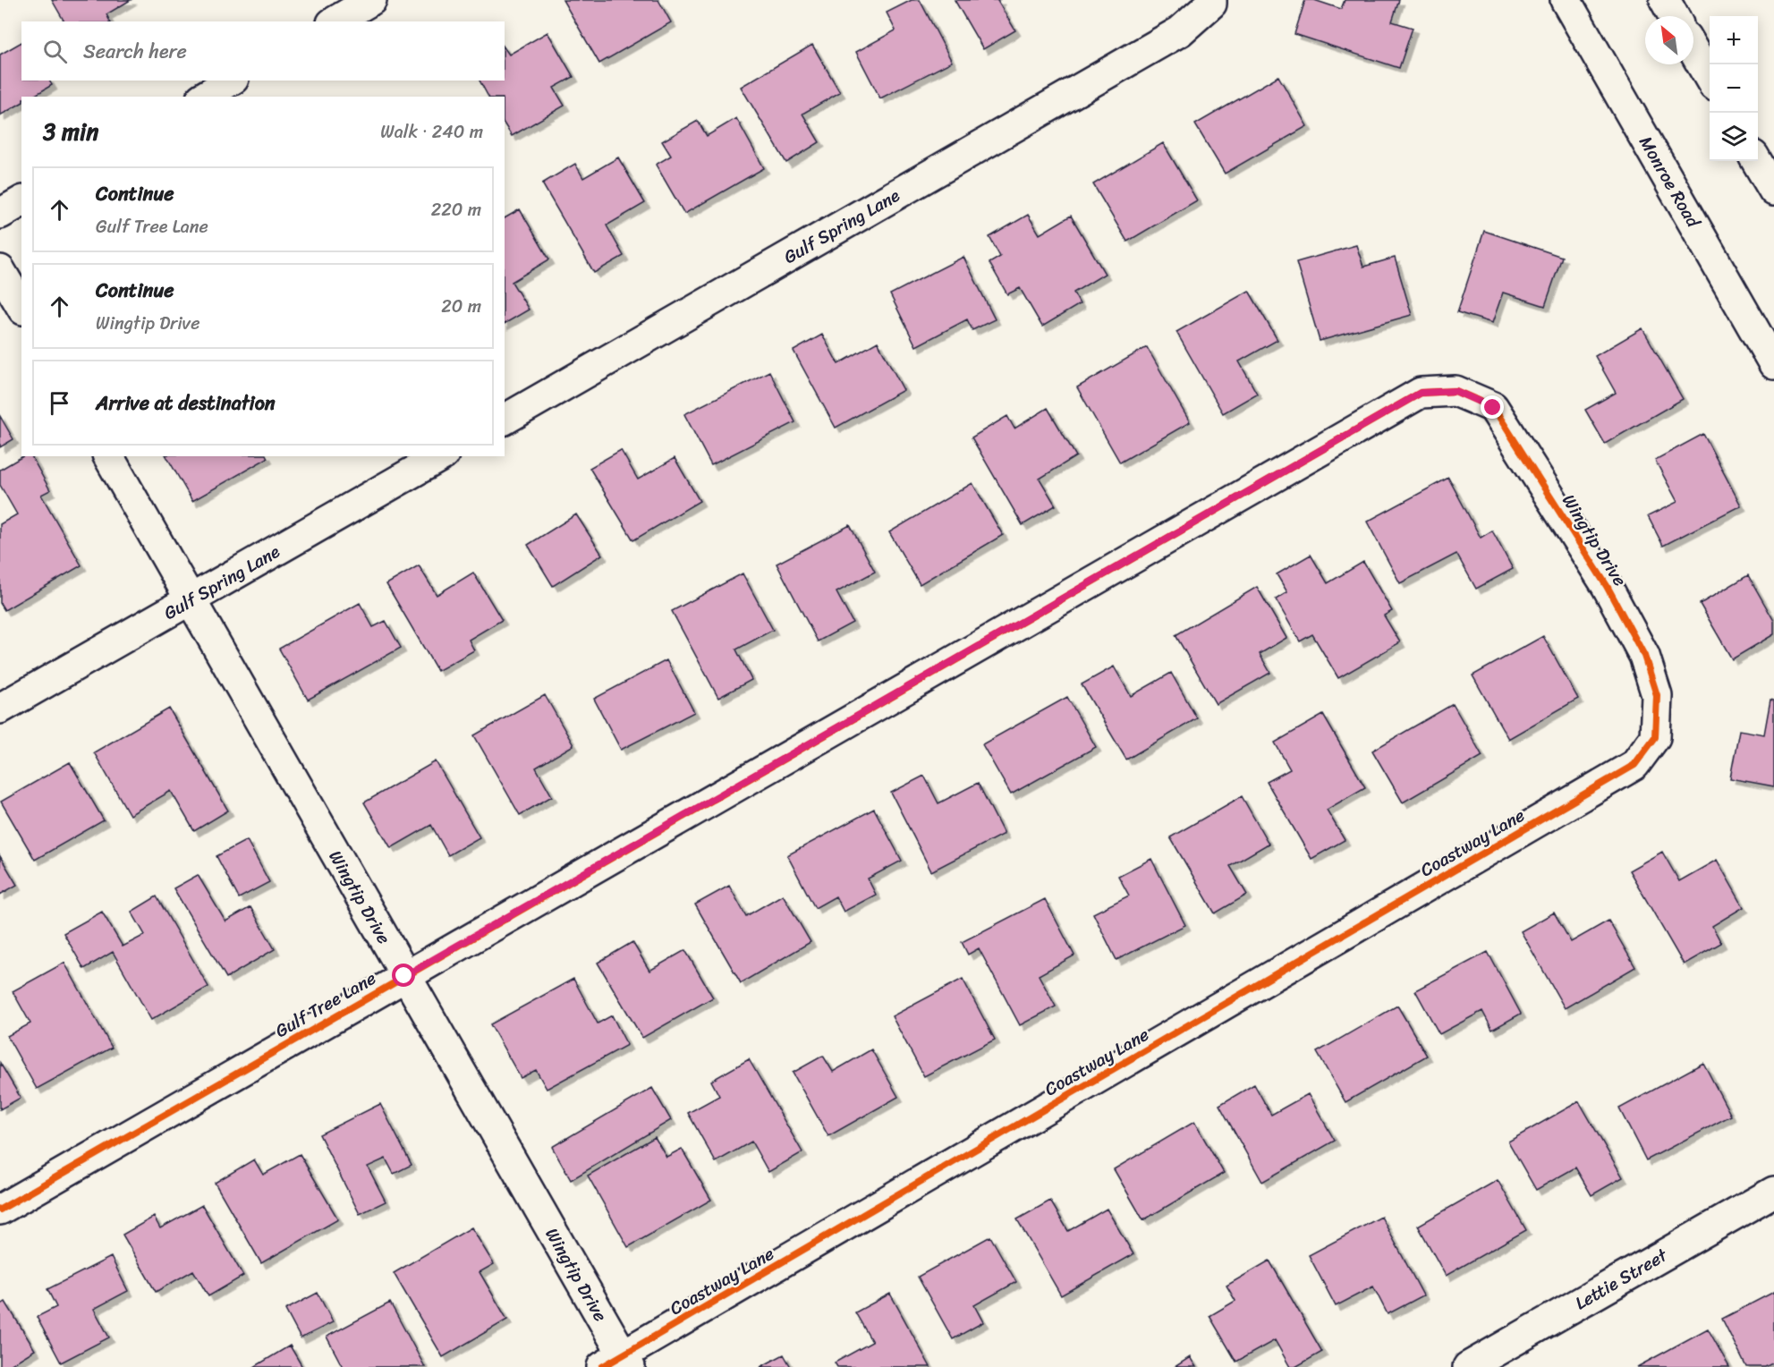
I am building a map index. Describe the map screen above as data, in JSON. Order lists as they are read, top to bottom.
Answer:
{
  "streets": {
    "street": [
      "Monroe Road",
      "Gulf Spring Lane",
      "Wingtip Drive",
      "Coastway Lane",
      "Gulf Tree Lane",
      "Lettie Street"
    ]
  },
  "crossings": [
    ["Gulf Spring Lane", "Wingtip Drive"],
    ["Wingtip Drive", "Coastway Lane"],
    ["Wingtip Drive", "Gulf Tree Lane"]
  ],
  "north": "top left",
  "page": {
    "map_buttons": ["+", "−"],
    "search": "Search here",
    "heading": ["3 min", "Walk · 240 m"],
    "list": [
      ["Continue", "Gulf Tree Lane", "220 m"],
      ["Continue", "Wingtip Drive", "20 m"],
      "Arrive at destination"
    ]
  }
}
